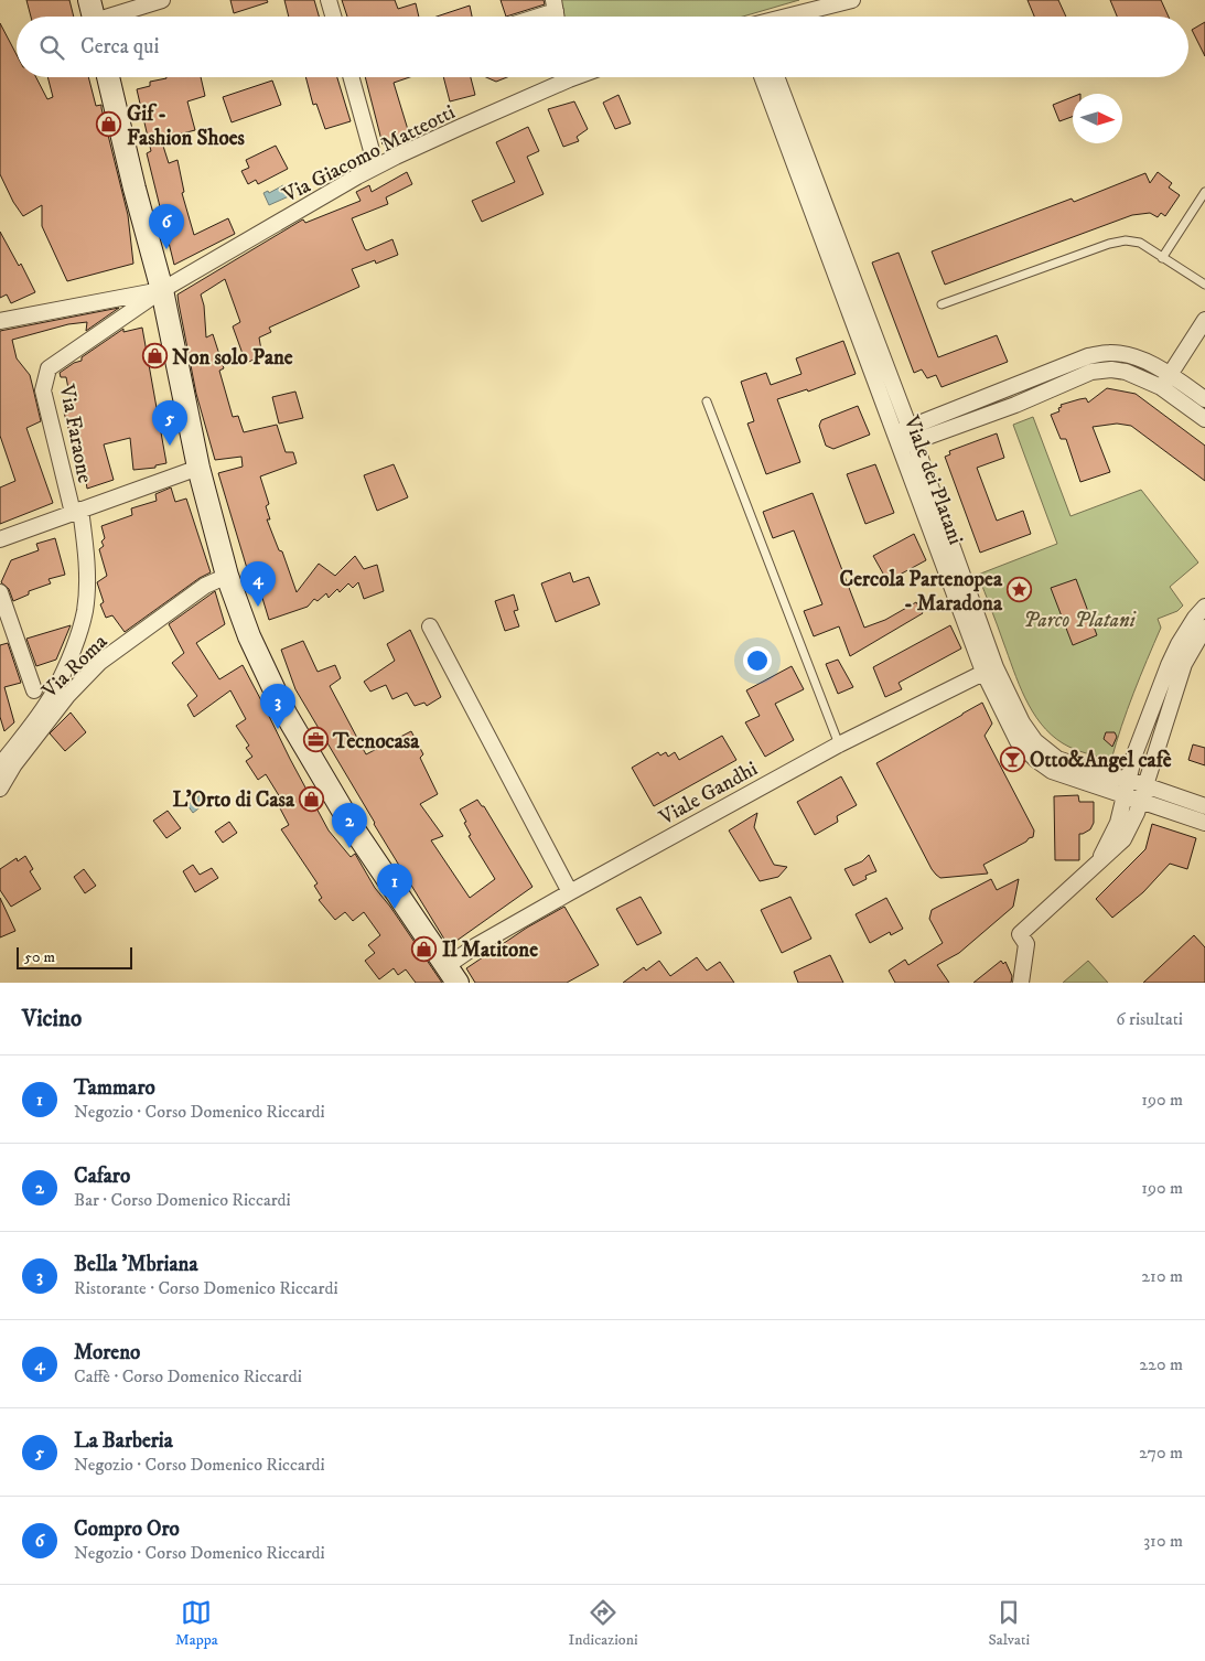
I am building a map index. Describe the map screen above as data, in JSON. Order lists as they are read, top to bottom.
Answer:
{
  "streets": {
    "street": [
      "Via Giacomo Matteotti",
      "Via Faraone",
      "Viale dei Platani",
      "Via Roma",
      "Viale Gandhi"
    ]
  },
  "crossings": [
    ["Via Giacomo Matteotti", "Via Faraone"],
    ["Viale dei Platani", "Viale Gandhi"]
  ],
  "parks": ["Parco Platani"],
  "places": {
    "shop": [
      "Gif - Fashion Shoes",
      "Non solo Pane",
      "L'Orto di Casa",
      "Il Matitone"
    ],
    "place": ["Cercola Partenopea - Maradona"],
    "office": ["Tecnocasa"],
    "bar": ["Otto&Angel cafè"]
  },
  "scale_bar": "50 m",
  "north": "right",
  "page": {
    "search": "Cerca qui",
    "pins": [
      "6",
      "5",
      "4",
      "3",
      "2",
      "1"
    ],
    "scale": "50 m",
    "heading": ["Vicino", "6 risultati"],
    "list": [
      {
        "mark": "1",
        "name": "Tammaro",
        "note": "Negozio · Corso Domenico Riccardi",
        "value": "190 m"
      },
      {
        "mark": "2",
        "name": "Cafaro",
        "note": "Bar · Corso Domenico Riccardi",
        "value": "190 m"
      },
      {
        "mark": "3",
        "name": "Bella 'Mbriana",
        "note": "Ristorante · Corso Domenico Riccardi",
        "value": "210 m"
      },
      {
        "mark": "4",
        "name": "Moreno",
        "note": "Caffè · Corso Domenico Riccardi",
        "value": "220 m"
      },
      {
        "mark": "5",
        "name": "La Barberia",
        "note": "Negozio · Corso Domenico Riccardi",
        "value": "270 m"
      },
      {
        "mark": "6",
        "name": "Compro Oro",
        "note": "Negozio · Corso Domenico Riccardi",
        "value": "310 m"
      }
    ],
    "nav": ["Mappa", "Indicazioni", "Salvati"]
  }
}
